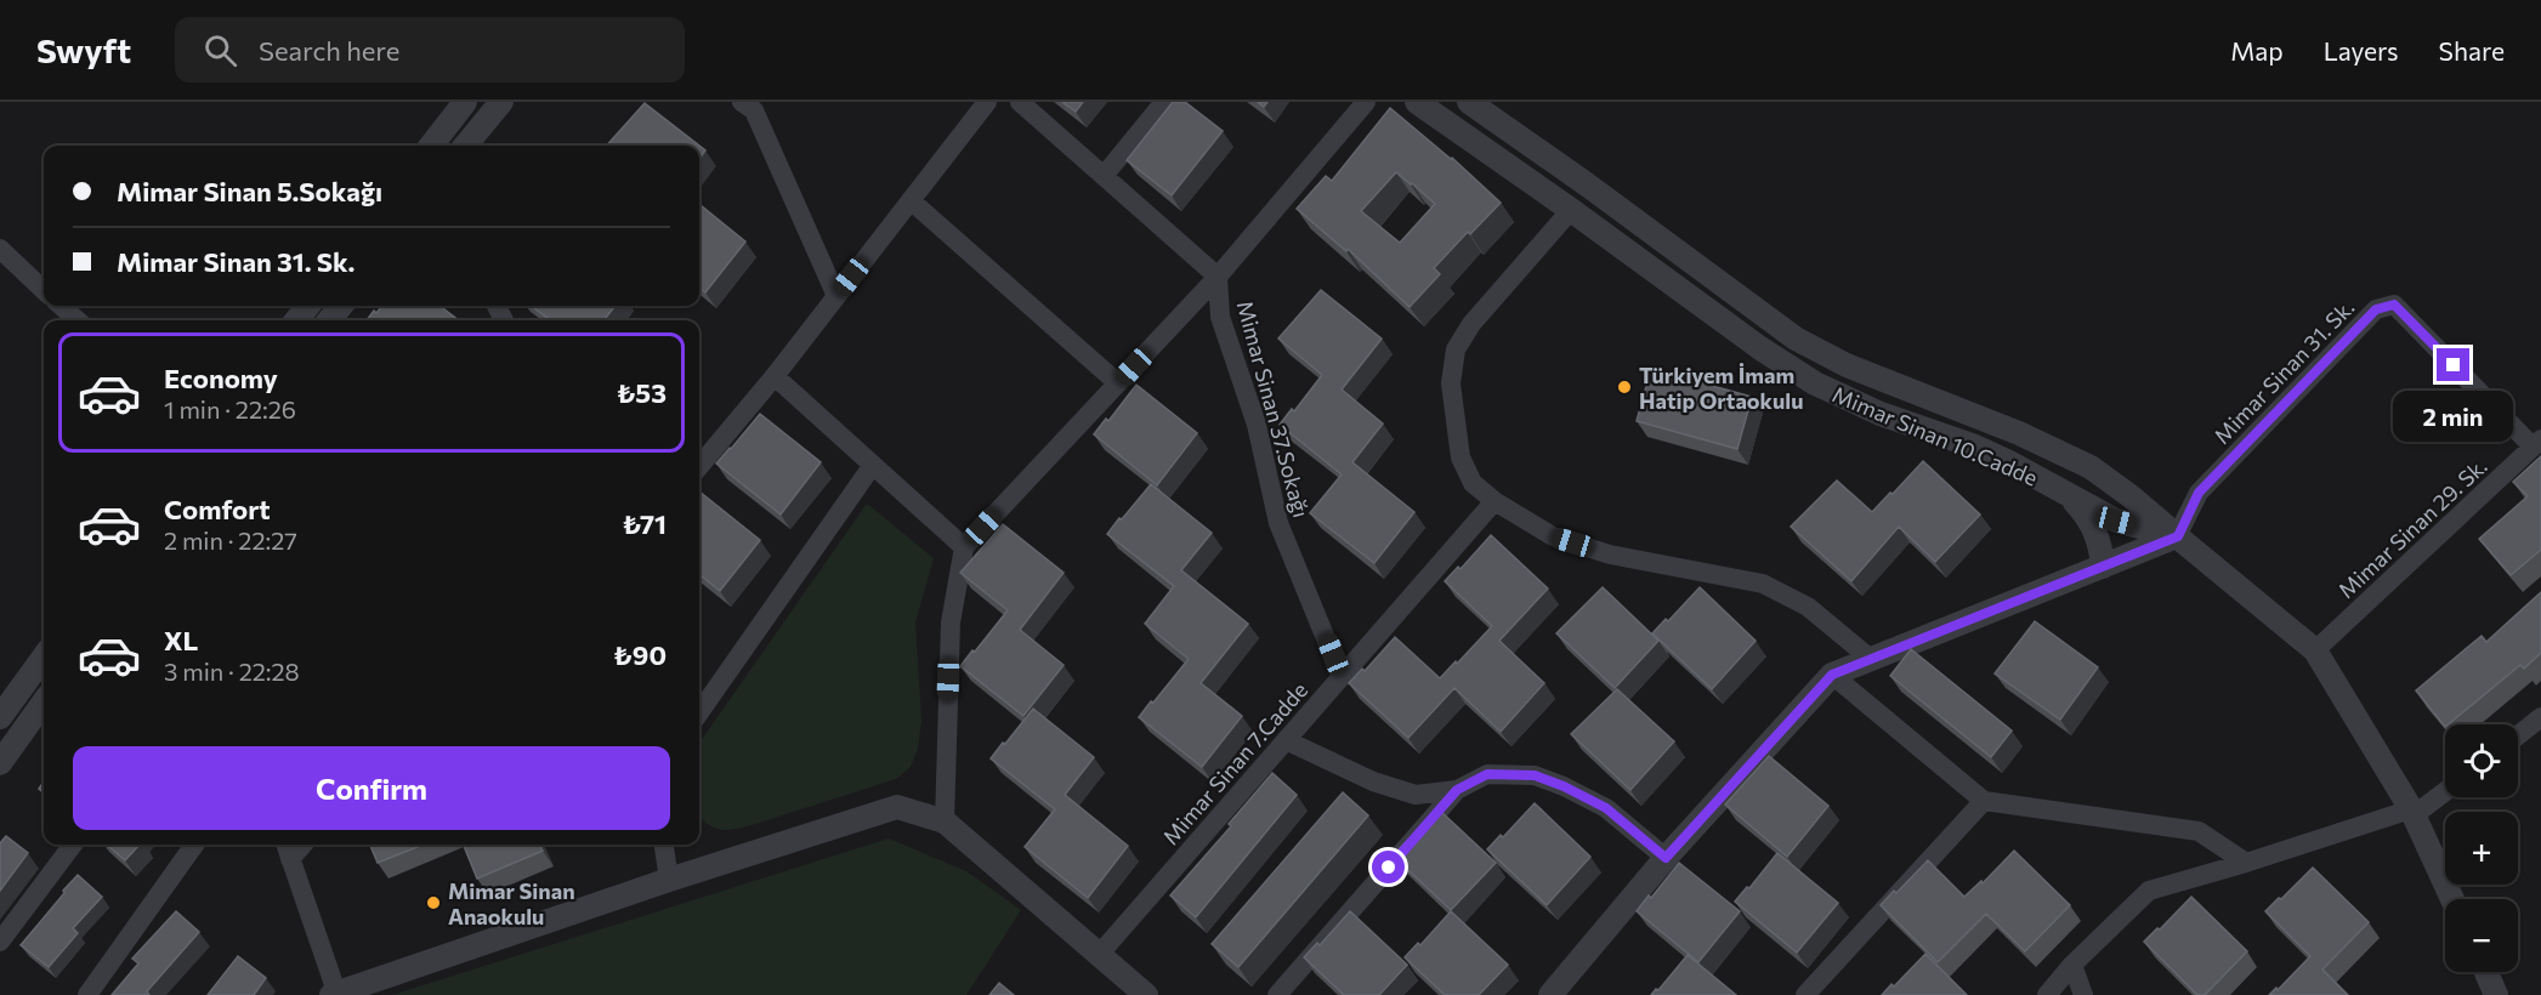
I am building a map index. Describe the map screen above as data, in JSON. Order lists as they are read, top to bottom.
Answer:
{
  "streets": {
    "street": [
      "Mimar Sinan 31. Sk.",
      "Mimar Sinan 37.Sokağı",
      "Mimar Sinan 10.Cadde",
      "Mimar Sinan 29. Sk.",
      "Mimar Sinan 7.Cadde"
    ]
  },
  "crossings": [
    ["Mimar Sinan 31. Sk.", "Mimar Sinan 10.Cadde"],
    ["Mimar Sinan 31. Sk.", "Mimar Sinan 29. Sk."],
    ["Mimar Sinan 37.Sokağı", "Mimar Sinan 7.Cadde"]
  ],
  "places": ["Türkiyem İmam Hatip Ortaokulu", "Mimar Sinan Anaokulu"],
  "page": {
    "header": "Swyft",
    "search": "Search here",
    "nav": ["Map", "Layers", "Share"],
    "banner": ["Mimar Sinan 5.Sokağı", "Mimar Sinan 31. Sk."],
    "list": [
      {
        "name": "Economy",
        "note": "1 min · 22:26",
        "value": "₺53"
      },
      {
        "name": "Comfort",
        "note": "2 min · 22:27",
        "value": "₺71"
      },
      {
        "name": "XL",
        "note": "3 min · 22:28",
        "value": "₺90"
      }
    ],
    "bubble": "2 min",
    "map_buttons": ["+", "−"],
    "buttons": "Confirm"
  }
}
